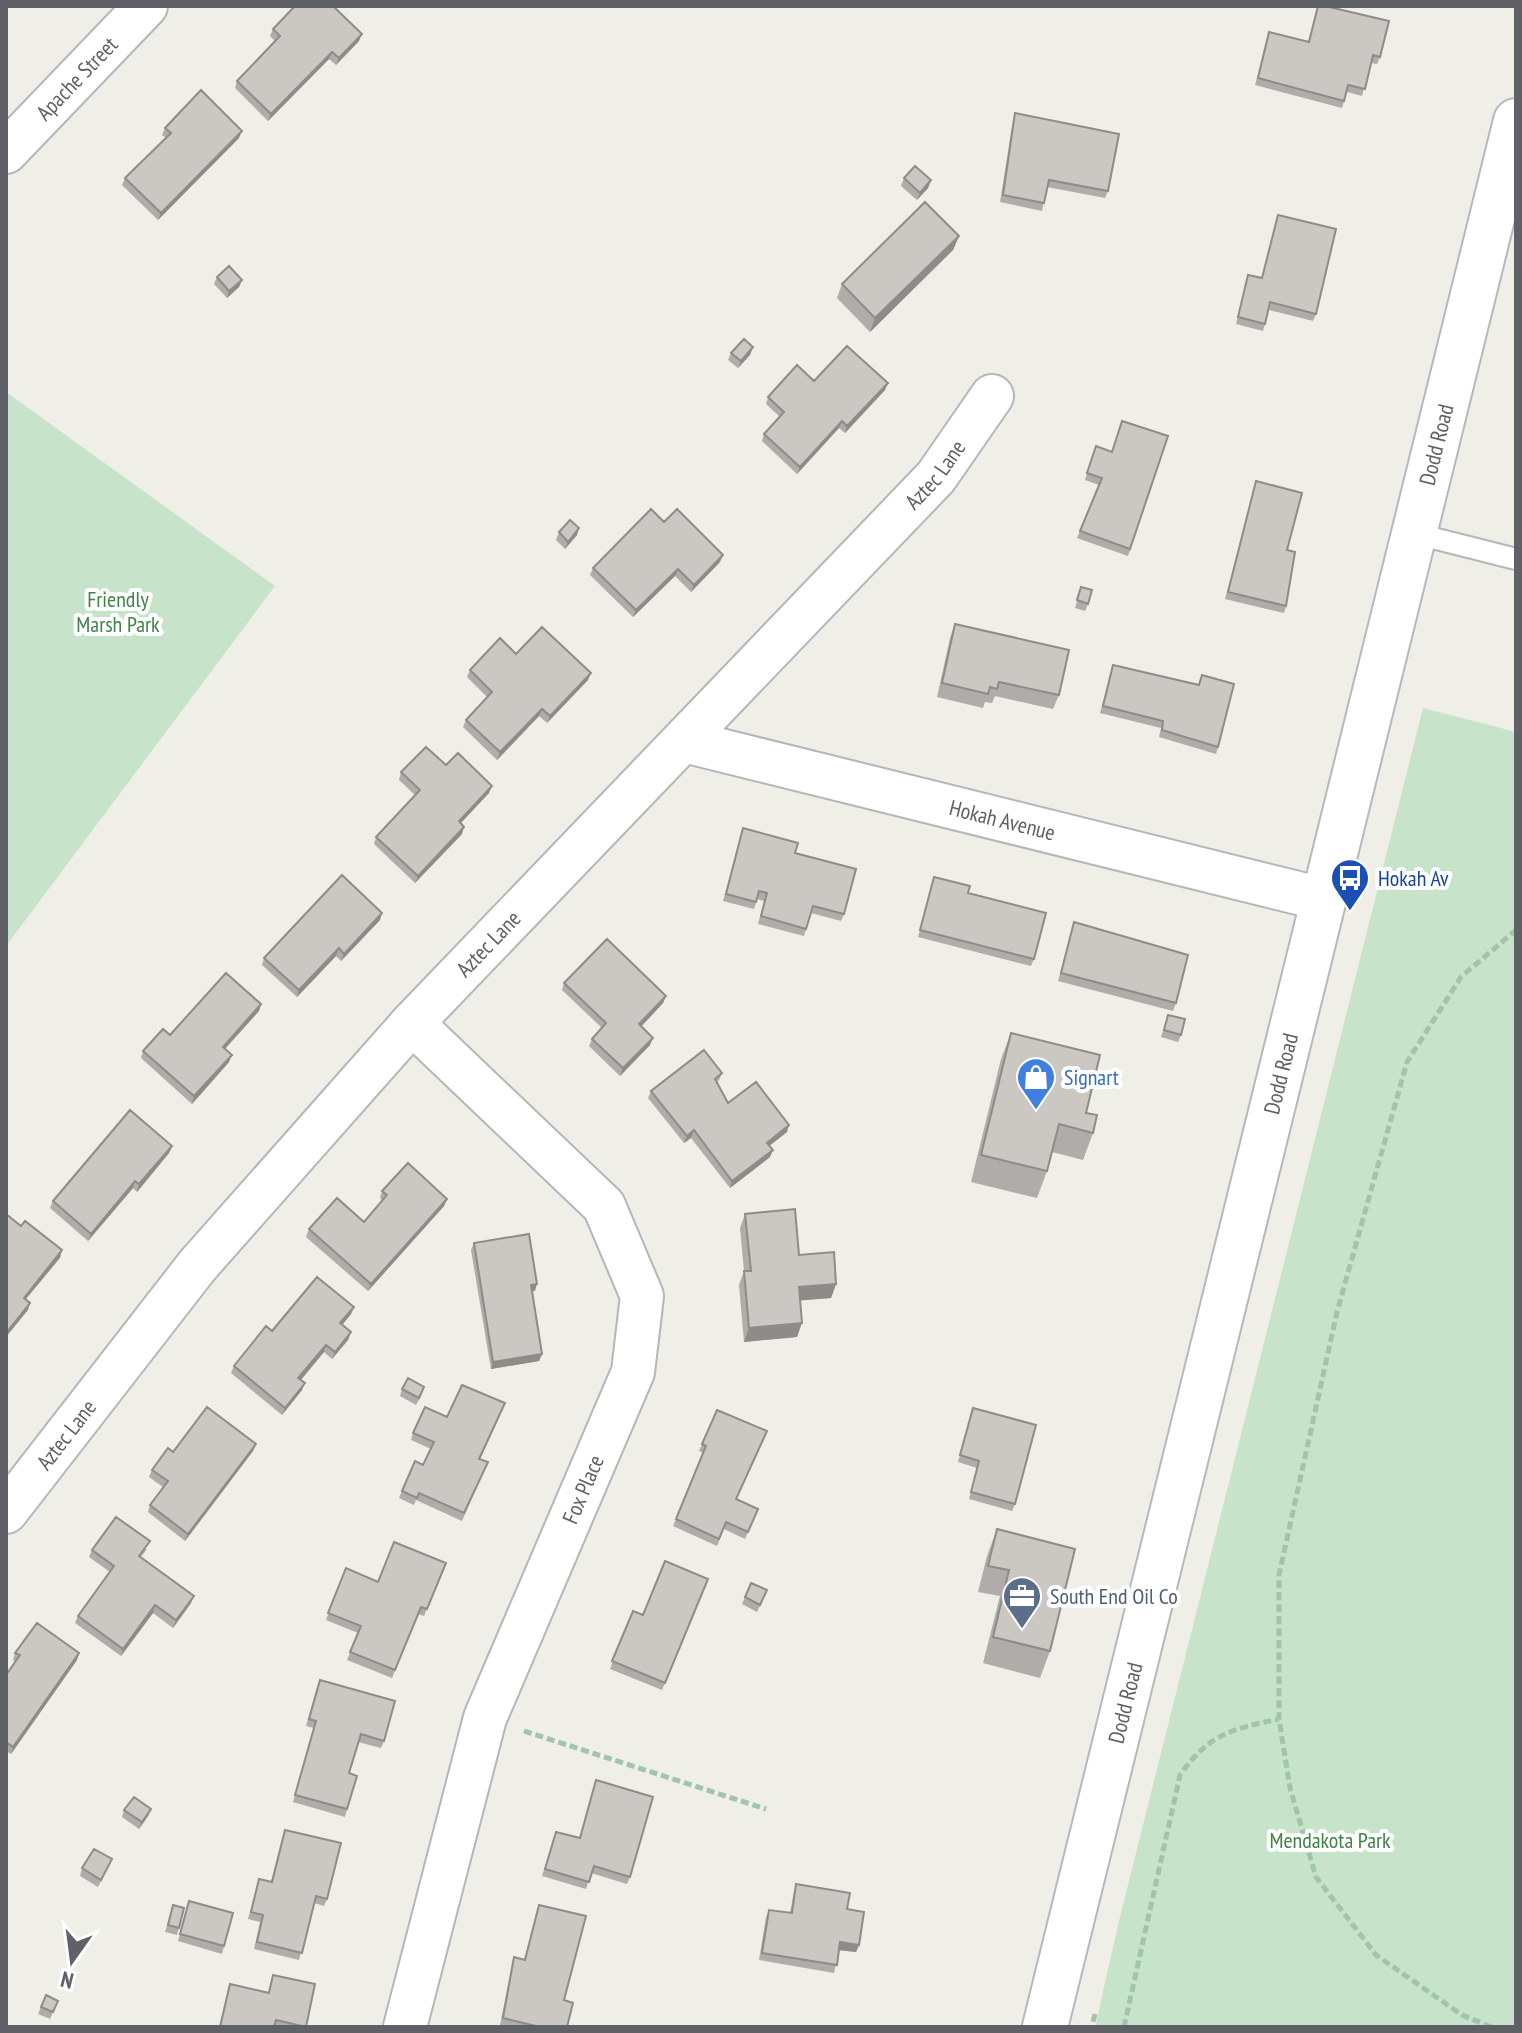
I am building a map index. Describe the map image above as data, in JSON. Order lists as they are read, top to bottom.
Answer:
{
  "streets": {
    "main road": ["Dodd Road"],
    "street": [
      "Apache Street",
      "Aztec Lane",
      "Hokah Avenue",
      "Fox Place"
    ]
  },
  "crossings": [
    ["Dodd Road", "Hokah Avenue"],
    ["Aztec Lane", "Hokah Avenue"],
    ["Aztec Lane", "Fox Place"]
  ],
  "parks": ["Friendly Marsh Park", "Mendakota Park"],
  "places": {
    "bus stop": ["Hokah Av"],
    "shop": ["Signart"],
    "office": ["South End Oil Co"]
  },
  "north": "bottom"
}
